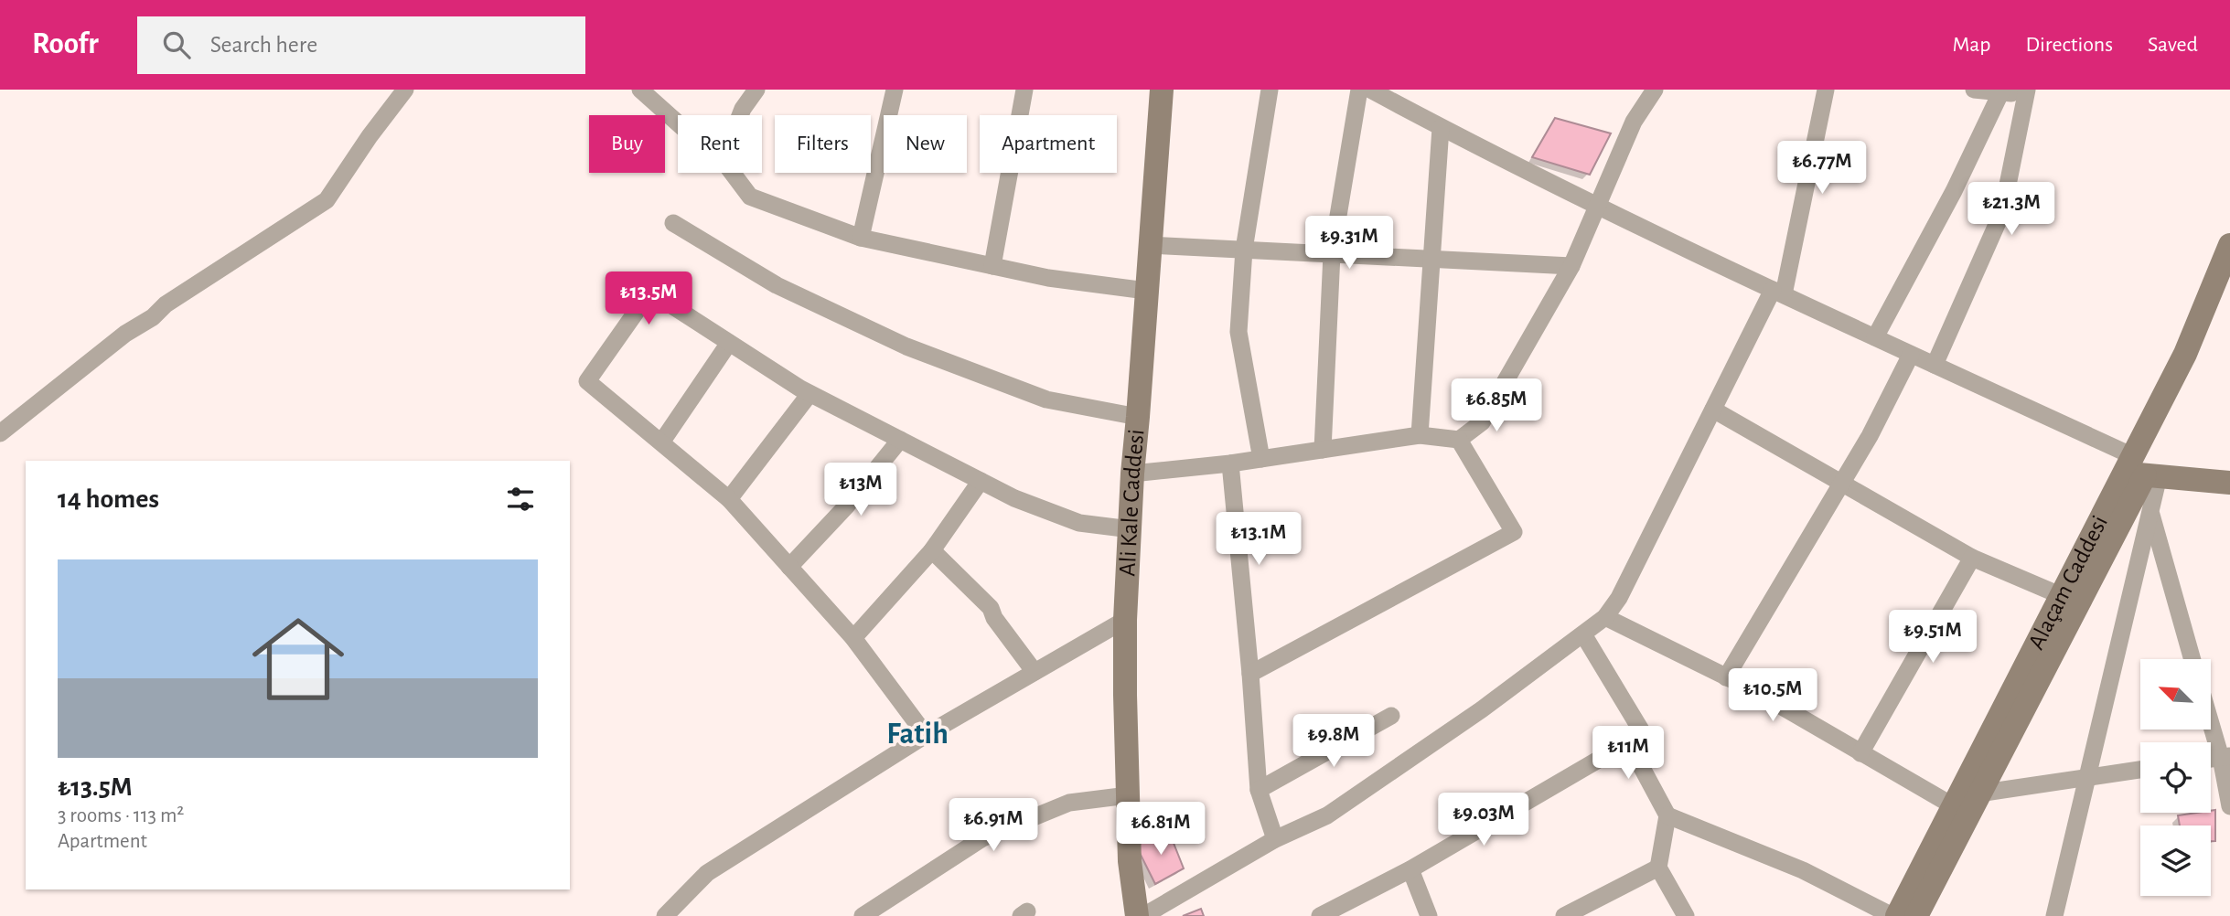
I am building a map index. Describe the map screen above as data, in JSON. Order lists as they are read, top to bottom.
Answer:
{
  "streets": {
    "main road": ["Ali Kale Caddesi", "Alaçam Caddesi"]
  },
  "districts": ["Fatih"],
  "north": "top left",
  "page": {
    "header": "Roofr",
    "search": "Search here",
    "nav": ["Map", "Directions", "Saved"],
    "chip": [
      "Buy",
      "Rent",
      "Filters",
      "New",
      "Apartment"
    ],
    "price": [
      "₺6.77M",
      "₺21.3M",
      "₺9.31M",
      "₺13.5M",
      "₺6.85M",
      "₺13M",
      "₺13.1M",
      "₺9.51M",
      "₺10.5M",
      "₺9.8M",
      "₺11M",
      "₺9.03M",
      "₺6.91M",
      "₺6.81M"
    ],
    "heading": "14 homes",
    "list": [
      {
        "name": "₺13.5M",
        "note": "3 rooms · 113 m² · Apartment"
      }
    ]
  }
}
